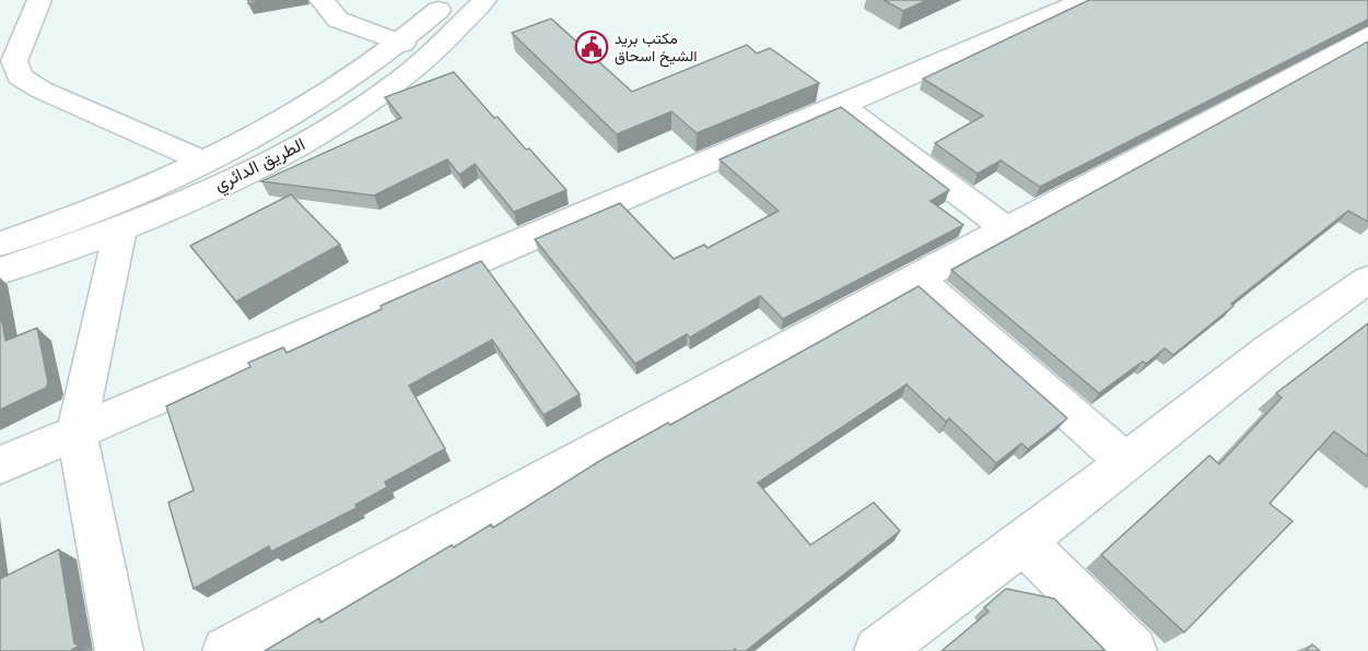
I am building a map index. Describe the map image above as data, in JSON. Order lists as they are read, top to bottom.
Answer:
{
  "streets": {
    "street": ["الطريق الدائري"]
  },
  "places": {
    "public building": ["مكتب بريد الشيخ اسحاق"]
  }
}
